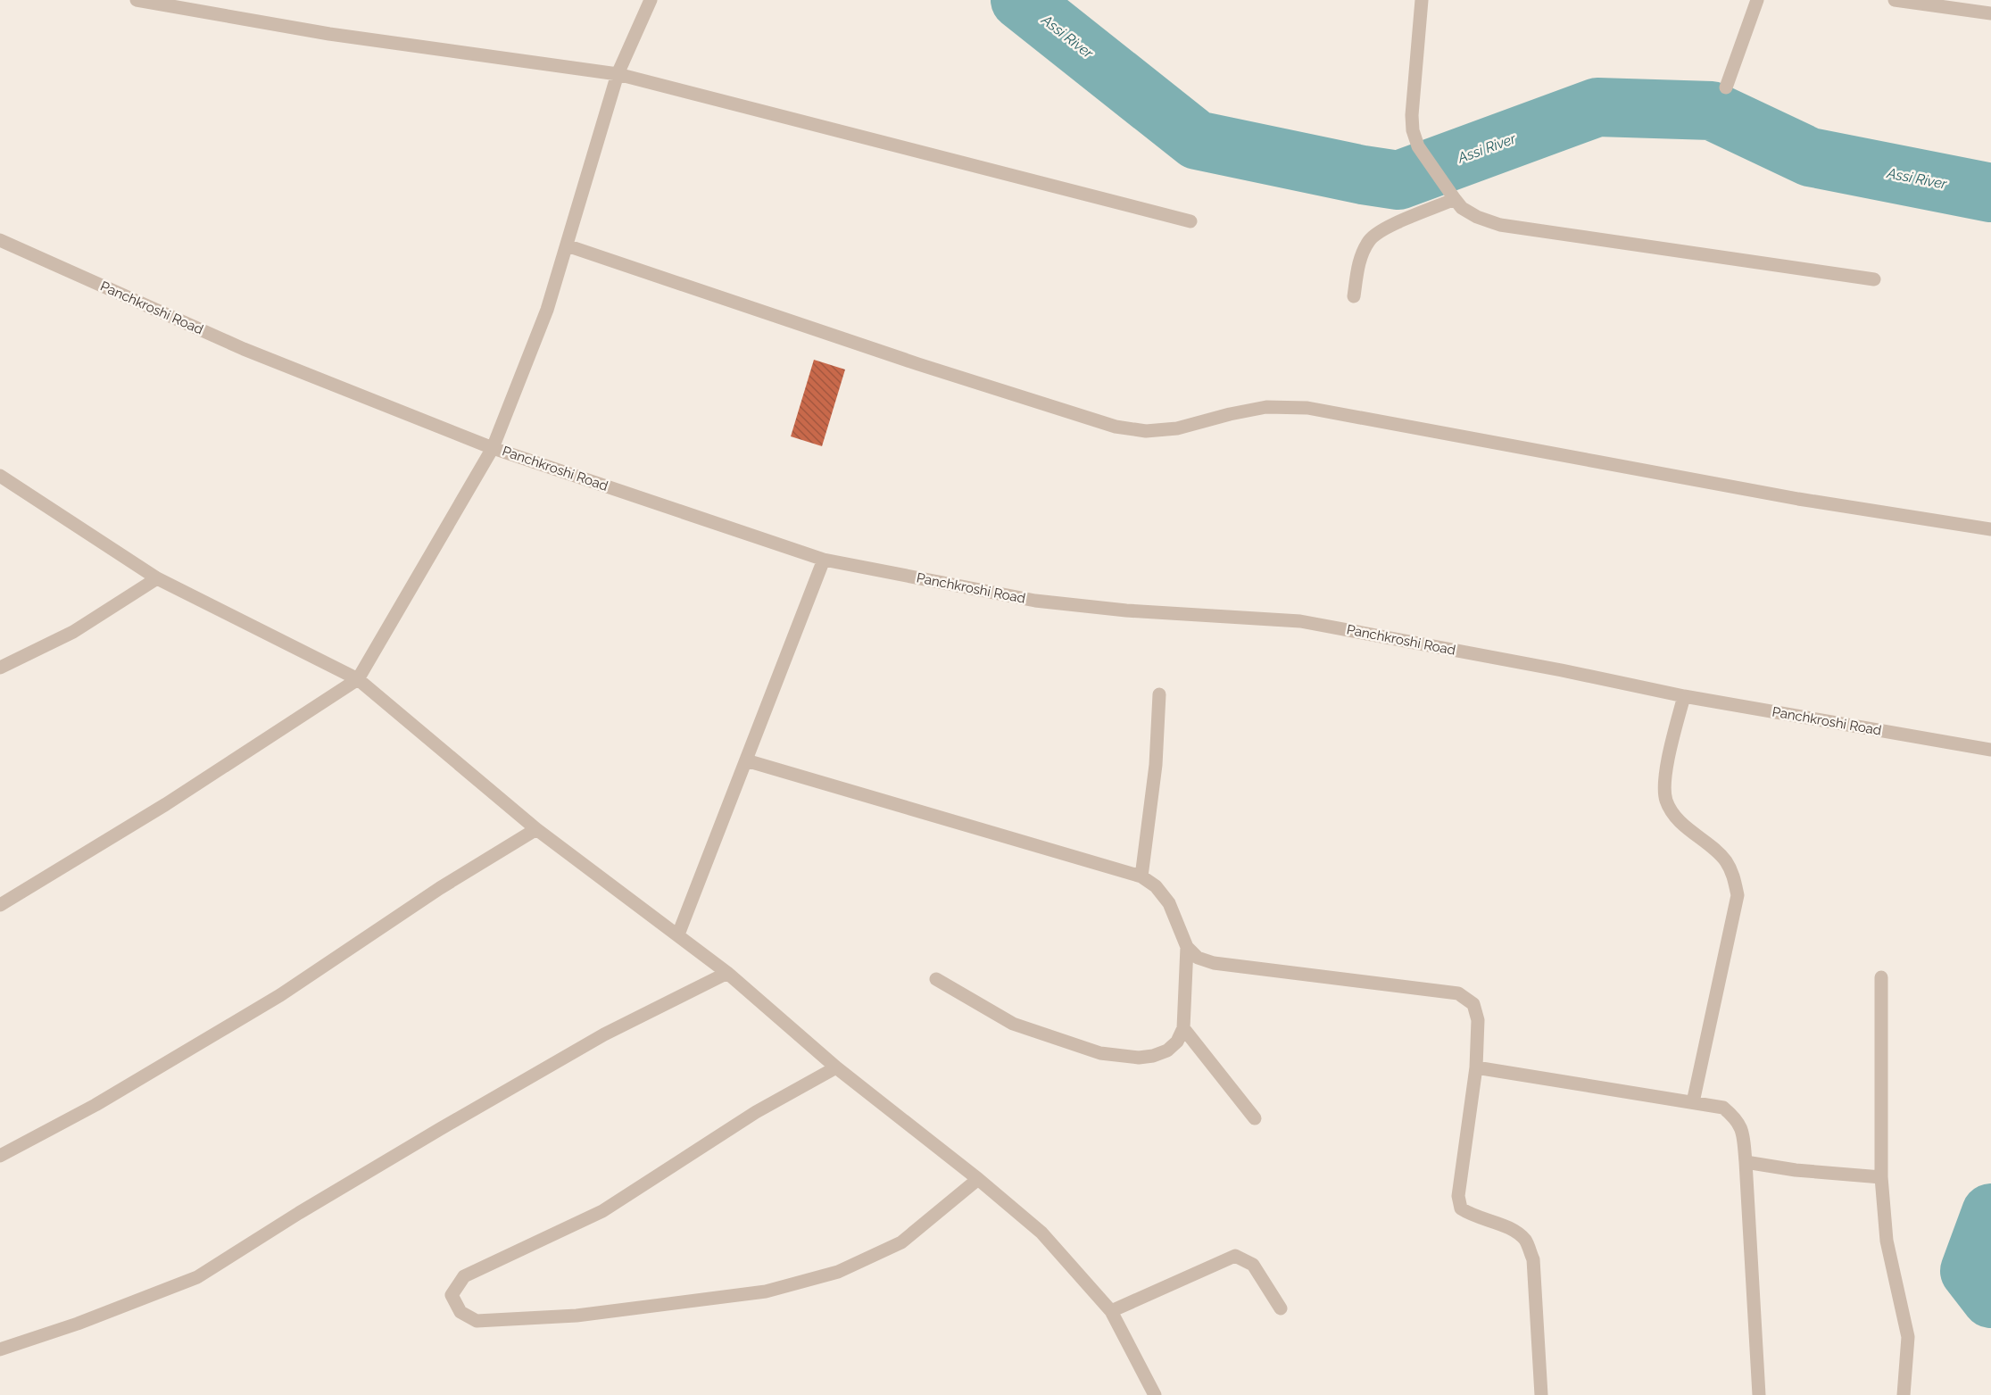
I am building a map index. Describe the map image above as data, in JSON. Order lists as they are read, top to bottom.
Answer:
{
  "streets": {
    "street": ["Panchkroshi Road"]
  },
  "water": ["Assi River"]
}
